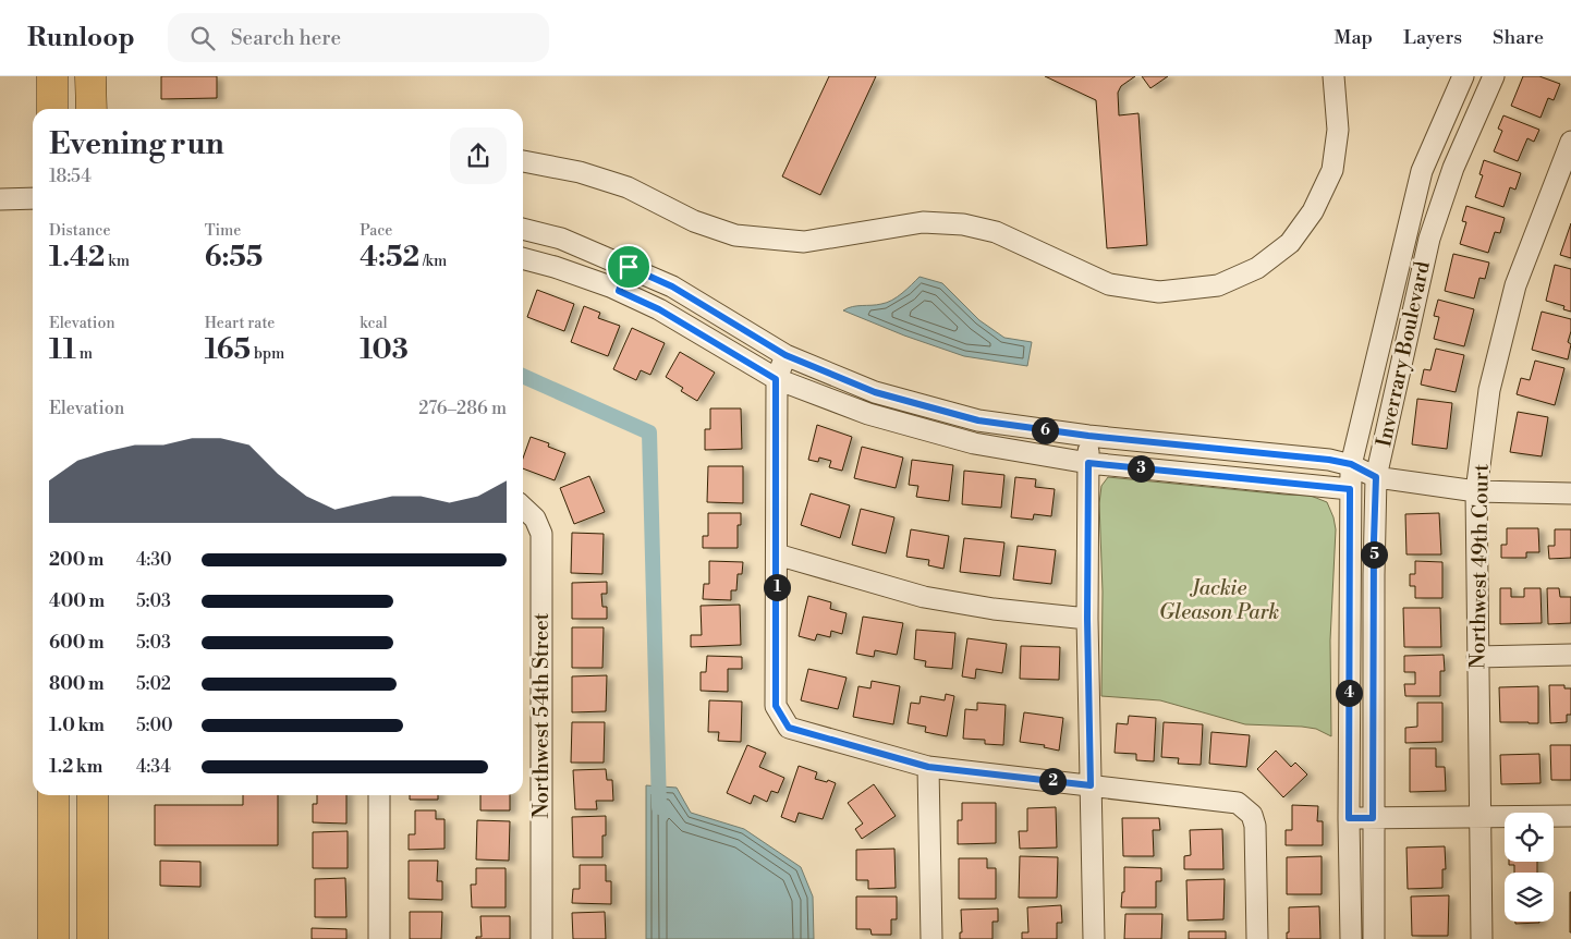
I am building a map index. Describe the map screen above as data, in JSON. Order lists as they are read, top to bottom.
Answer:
{
  "streets": {
    "street": ["Inverrary Boulevard", "Northwest 49th Court", "Northwest 54th Street"]
  },
  "parks": ["Jackie Gleason Park"],
  "page": {
    "header": "Runloop",
    "search": "Search here",
    "nav": ["Map", "Layers", "Share"],
    "heading": ["Evening run", "18:54"],
    "stats": [
      ["Distance", "1.42 km"],
      ["Time", "6:55"],
      ["Pace", "4:52 /km"],
      ["Elevation", "11 m"],
      ["Heart rate", "165 bpm"],
      ["kcal", "103"]
    ],
    "chart": ["Elevation", "276–286 m"],
    "pins": [
      "6",
      "3",
      "5",
      "1",
      "4",
      "2"
    ],
    "list": [
      {
        "name": "200 m",
        "note": "4:30"
      },
      {
        "name": "400 m",
        "note": "5:03"
      },
      {
        "name": "600 m",
        "note": "5:03"
      },
      {
        "name": "800 m",
        "note": "5:02"
      },
      {
        "name": "1.0 km",
        "note": "5:00"
      },
      {
        "name": "1.2 km",
        "note": "4:34"
      }
    ]
  }
}
